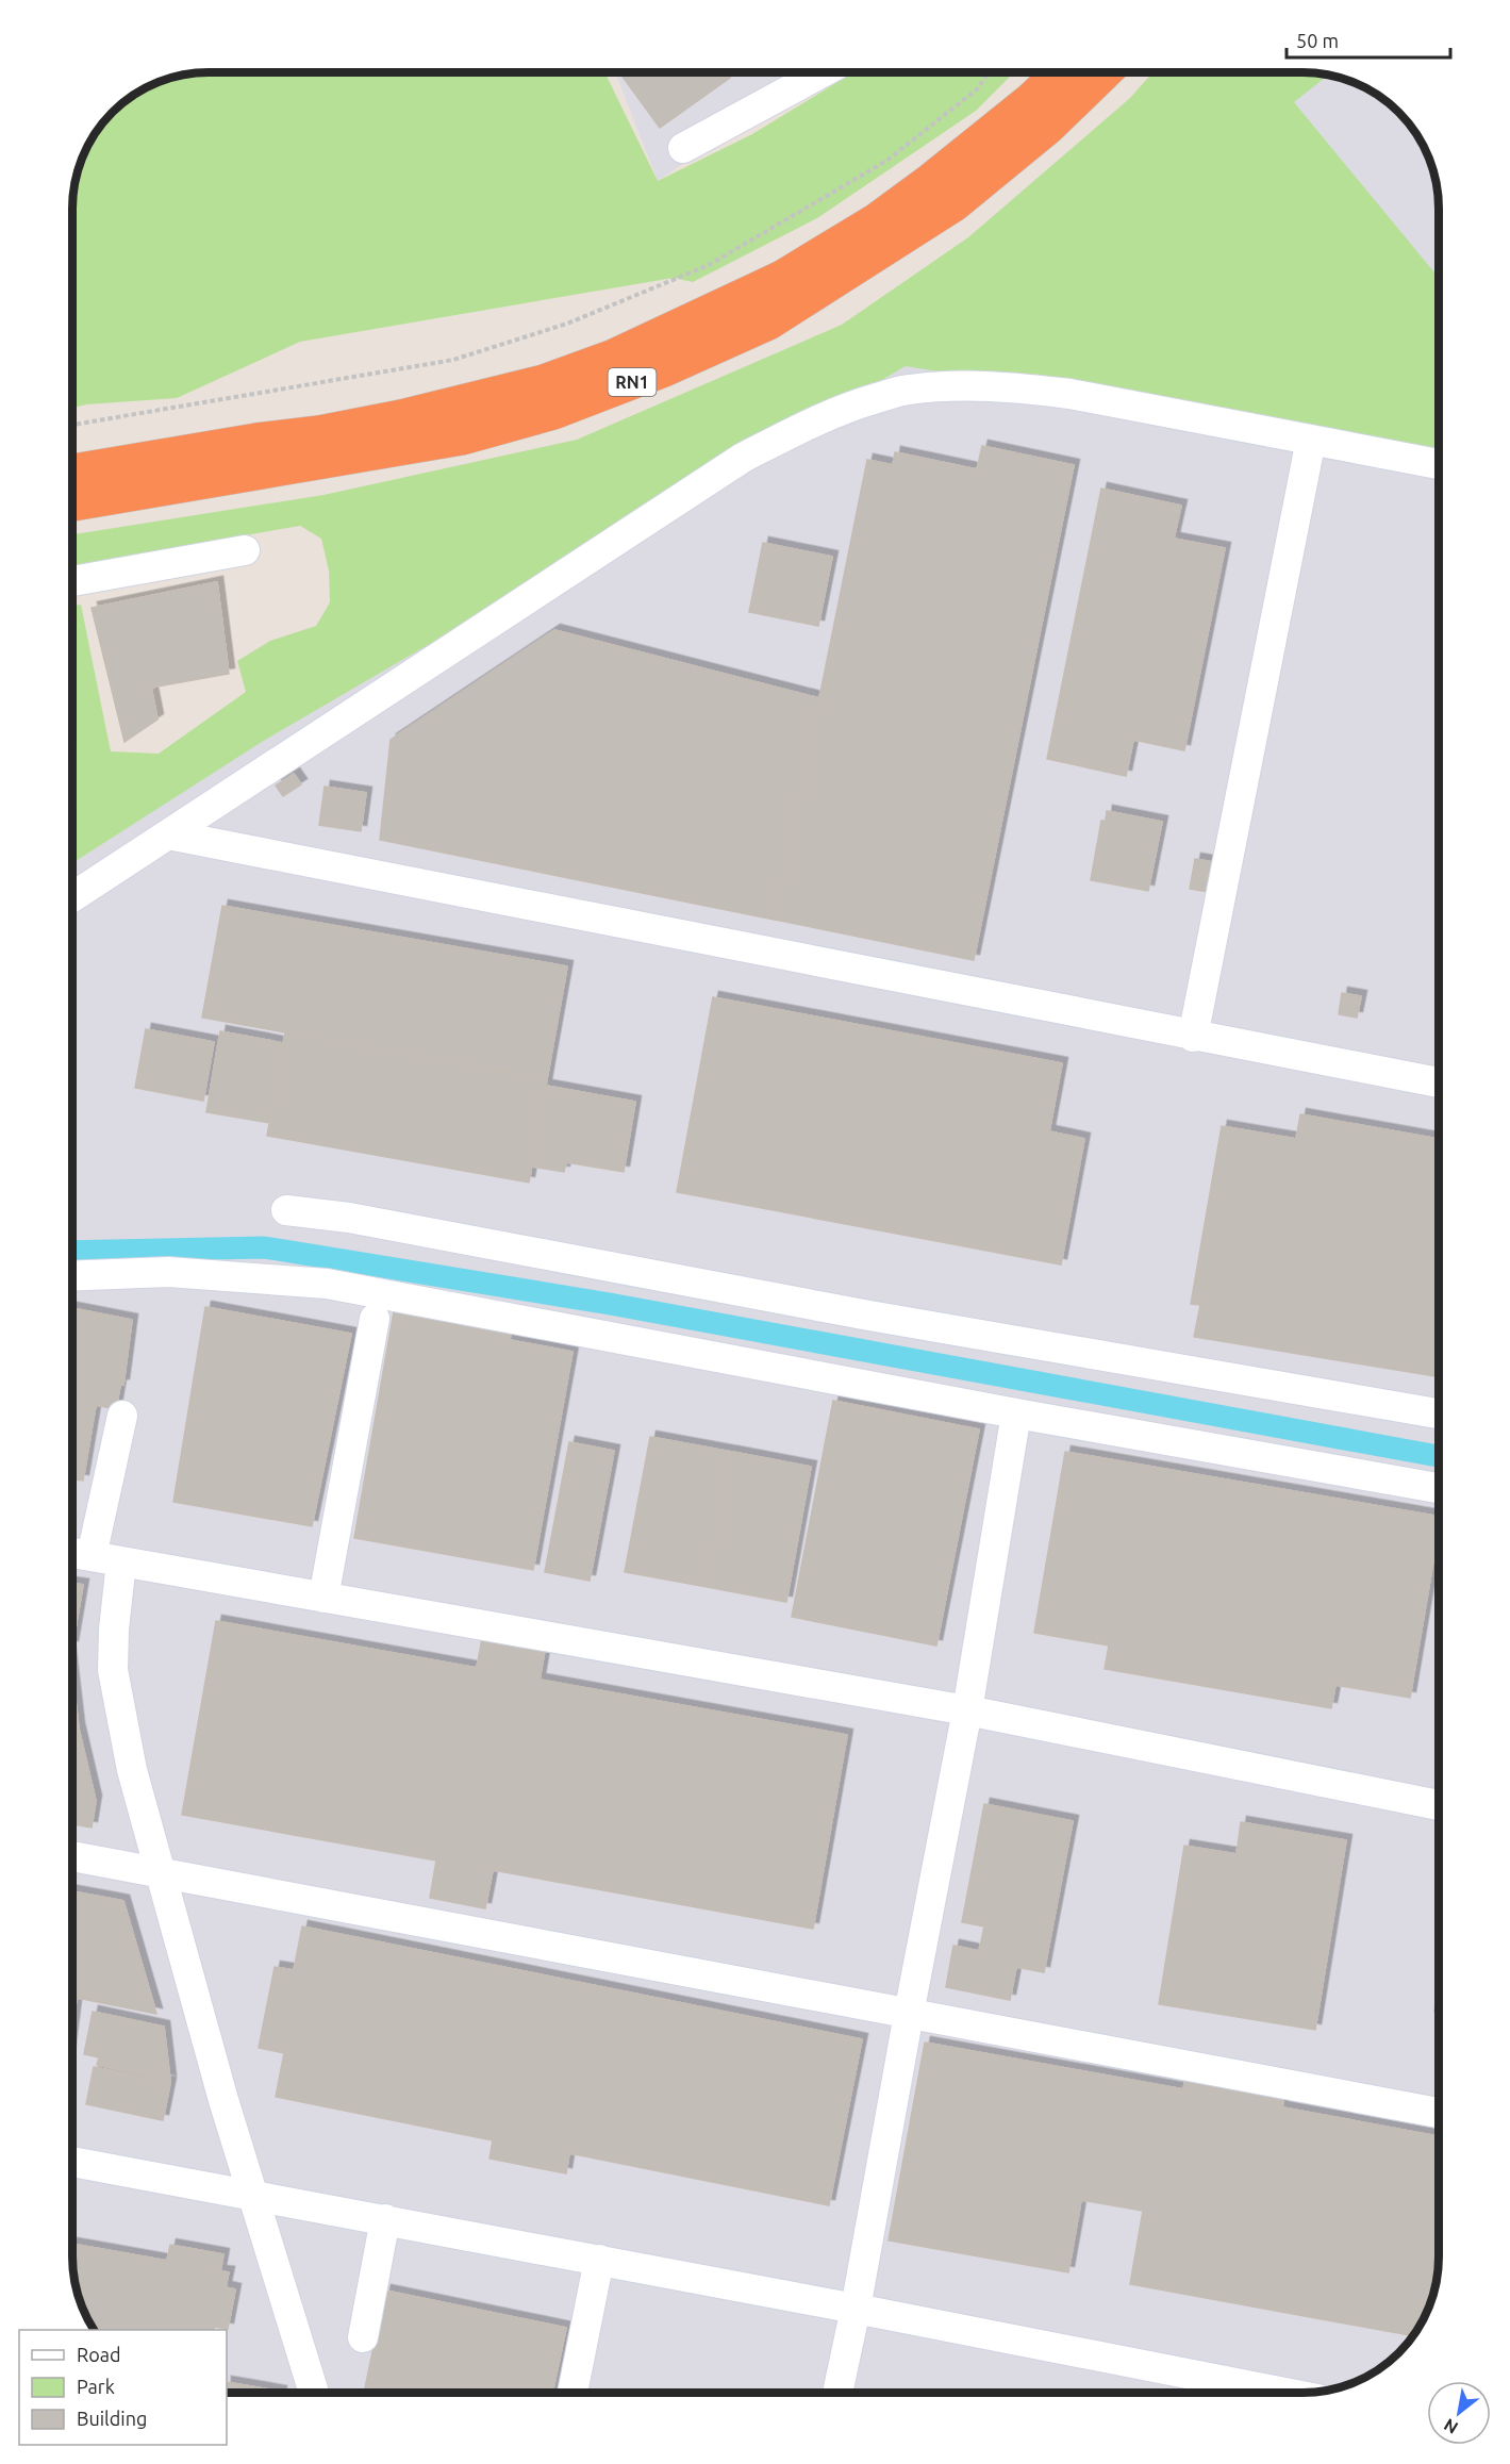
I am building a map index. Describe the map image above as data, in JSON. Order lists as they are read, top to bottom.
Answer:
{
  "streets": {
    "highway": ["RN1"]
  },
  "legend": ["Road", "Park", "Building"],
  "scale_bar": "50 m",
  "north": "bottom left"
}
